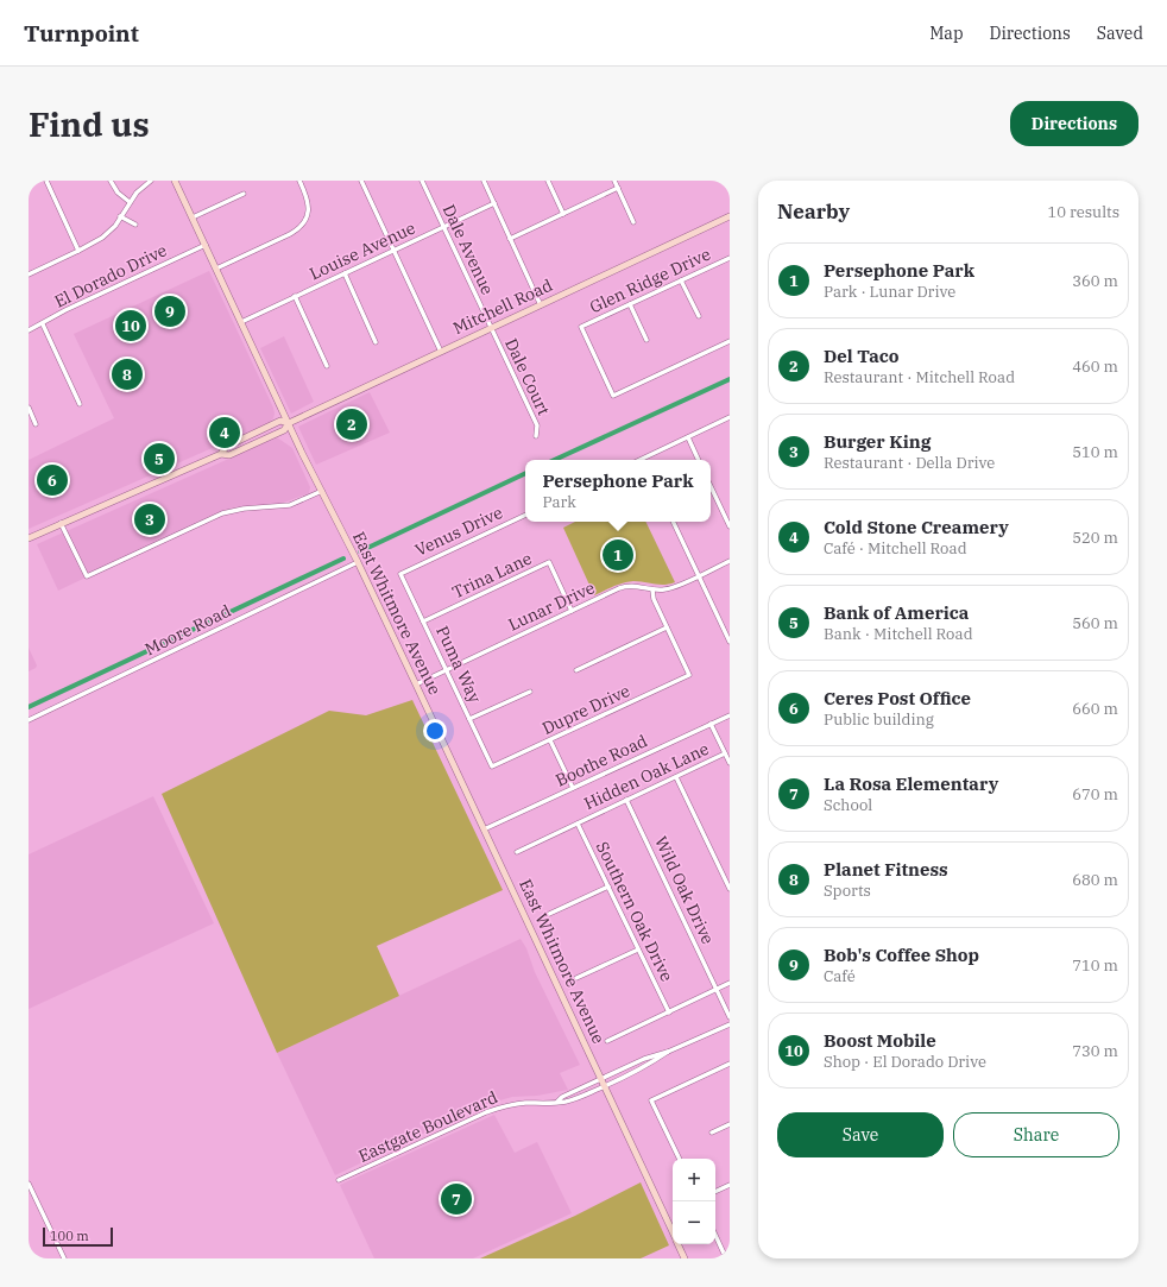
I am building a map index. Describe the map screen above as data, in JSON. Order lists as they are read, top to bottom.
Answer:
{
  "streets": {
    "main road": ["Mitchell Road", "East Whitmore Avenue"],
    "street": [
      "Dale Avenue",
      "Louise Avenue",
      "El Dorado Drive",
      "Glen Ridge Drive",
      "Dale Court",
      "Venus Drive",
      "Trina Lane",
      "Lunar Drive",
      "Moore Road",
      "Puma Way",
      "Dupre Drive",
      "Boothe Road",
      "Hidden Oak Lane",
      "Wild Oak Drive",
      "Southern Oak Drive",
      "Eastgate Boulevard"
    ]
  },
  "crossings": [
    ["Dale Avenue", "Louise Avenue"],
    ["Dale Avenue", "Mitchell Road"],
    ["Dale Avenue", "Dale Court"],
    ["Louise Avenue", "East Whitmore Avenue"],
    ["El Dorado Drive", "East Whitmore Avenue"],
    ["Mitchell Road", "Dale Court"],
    ["Mitchell Road", "East Whitmore Avenue"],
    ["Venus Drive", "Puma Way"],
    ["Trina Lane", "Lunar Drive"],
    ["Trina Lane", "Puma Way"],
    ["Lunar Drive", "East Whitmore Avenue"],
    ["Lunar Drive", "Puma Way"],
    ["East Whitmore Avenue", "Moore Road"],
    ["East Whitmore Avenue", "Boothe Road"],
    ["East Whitmore Avenue", "Eastgate Boulevard"],
    ["Puma Way", "Dupre Drive"],
    ["Hidden Oak Lane", "Wild Oak Drive"],
    ["Hidden Oak Lane", "Southern Oak Drive"]
  ],
  "scale_bar": "100 m",
  "page": {
    "header": "Turnpoint",
    "nav": ["Map", "Directions", "Saved"],
    "buttons": [
      "Directions",
      ["Save", "Share"]
    ],
    "title": "Find us",
    "heading": ["Nearby", "10 results"],
    "list": [
      {
        "mark": "1",
        "name": "Persephone Park",
        "note": "Park · Lunar Drive",
        "value": "360 m"
      },
      {
        "mark": "2",
        "name": "Del Taco",
        "note": "Restaurant · Mitchell Road",
        "value": "460 m"
      },
      {
        "mark": "3",
        "name": "Burger King",
        "note": "Restaurant · Della Drive",
        "value": "510 m"
      },
      {
        "mark": "4",
        "name": "Cold Stone Creamery",
        "note": "Café · Mitchell Road",
        "value": "520 m"
      },
      {
        "mark": "5",
        "name": "Bank of America",
        "note": "Bank · Mitchell Road",
        "value": "560 m"
      },
      {
        "mark": "6",
        "name": "Ceres Post Office",
        "note": "Public building",
        "value": "660 m"
      },
      {
        "mark": "7",
        "name": "La Rosa Elementary",
        "note": "School",
        "value": "670 m"
      },
      {
        "mark": "8",
        "name": "Planet Fitness",
        "note": "Sports",
        "value": "680 m"
      },
      {
        "mark": "9",
        "name": "Bob's Coffee Shop",
        "note": "Café",
        "value": "710 m"
      },
      {
        "mark": "10",
        "name": "Boost Mobile",
        "note": "Shop · El Dorado Drive",
        "value": "730 m"
      }
    ],
    "pins": [
      "9",
      "10",
      "8",
      "2",
      "4",
      "5",
      "6",
      "3",
      "1",
      "7"
    ],
    "popup": ["Persephone Park", "Park"],
    "map_buttons": ["+", "−"],
    "scale": "100 m"
  }
}
